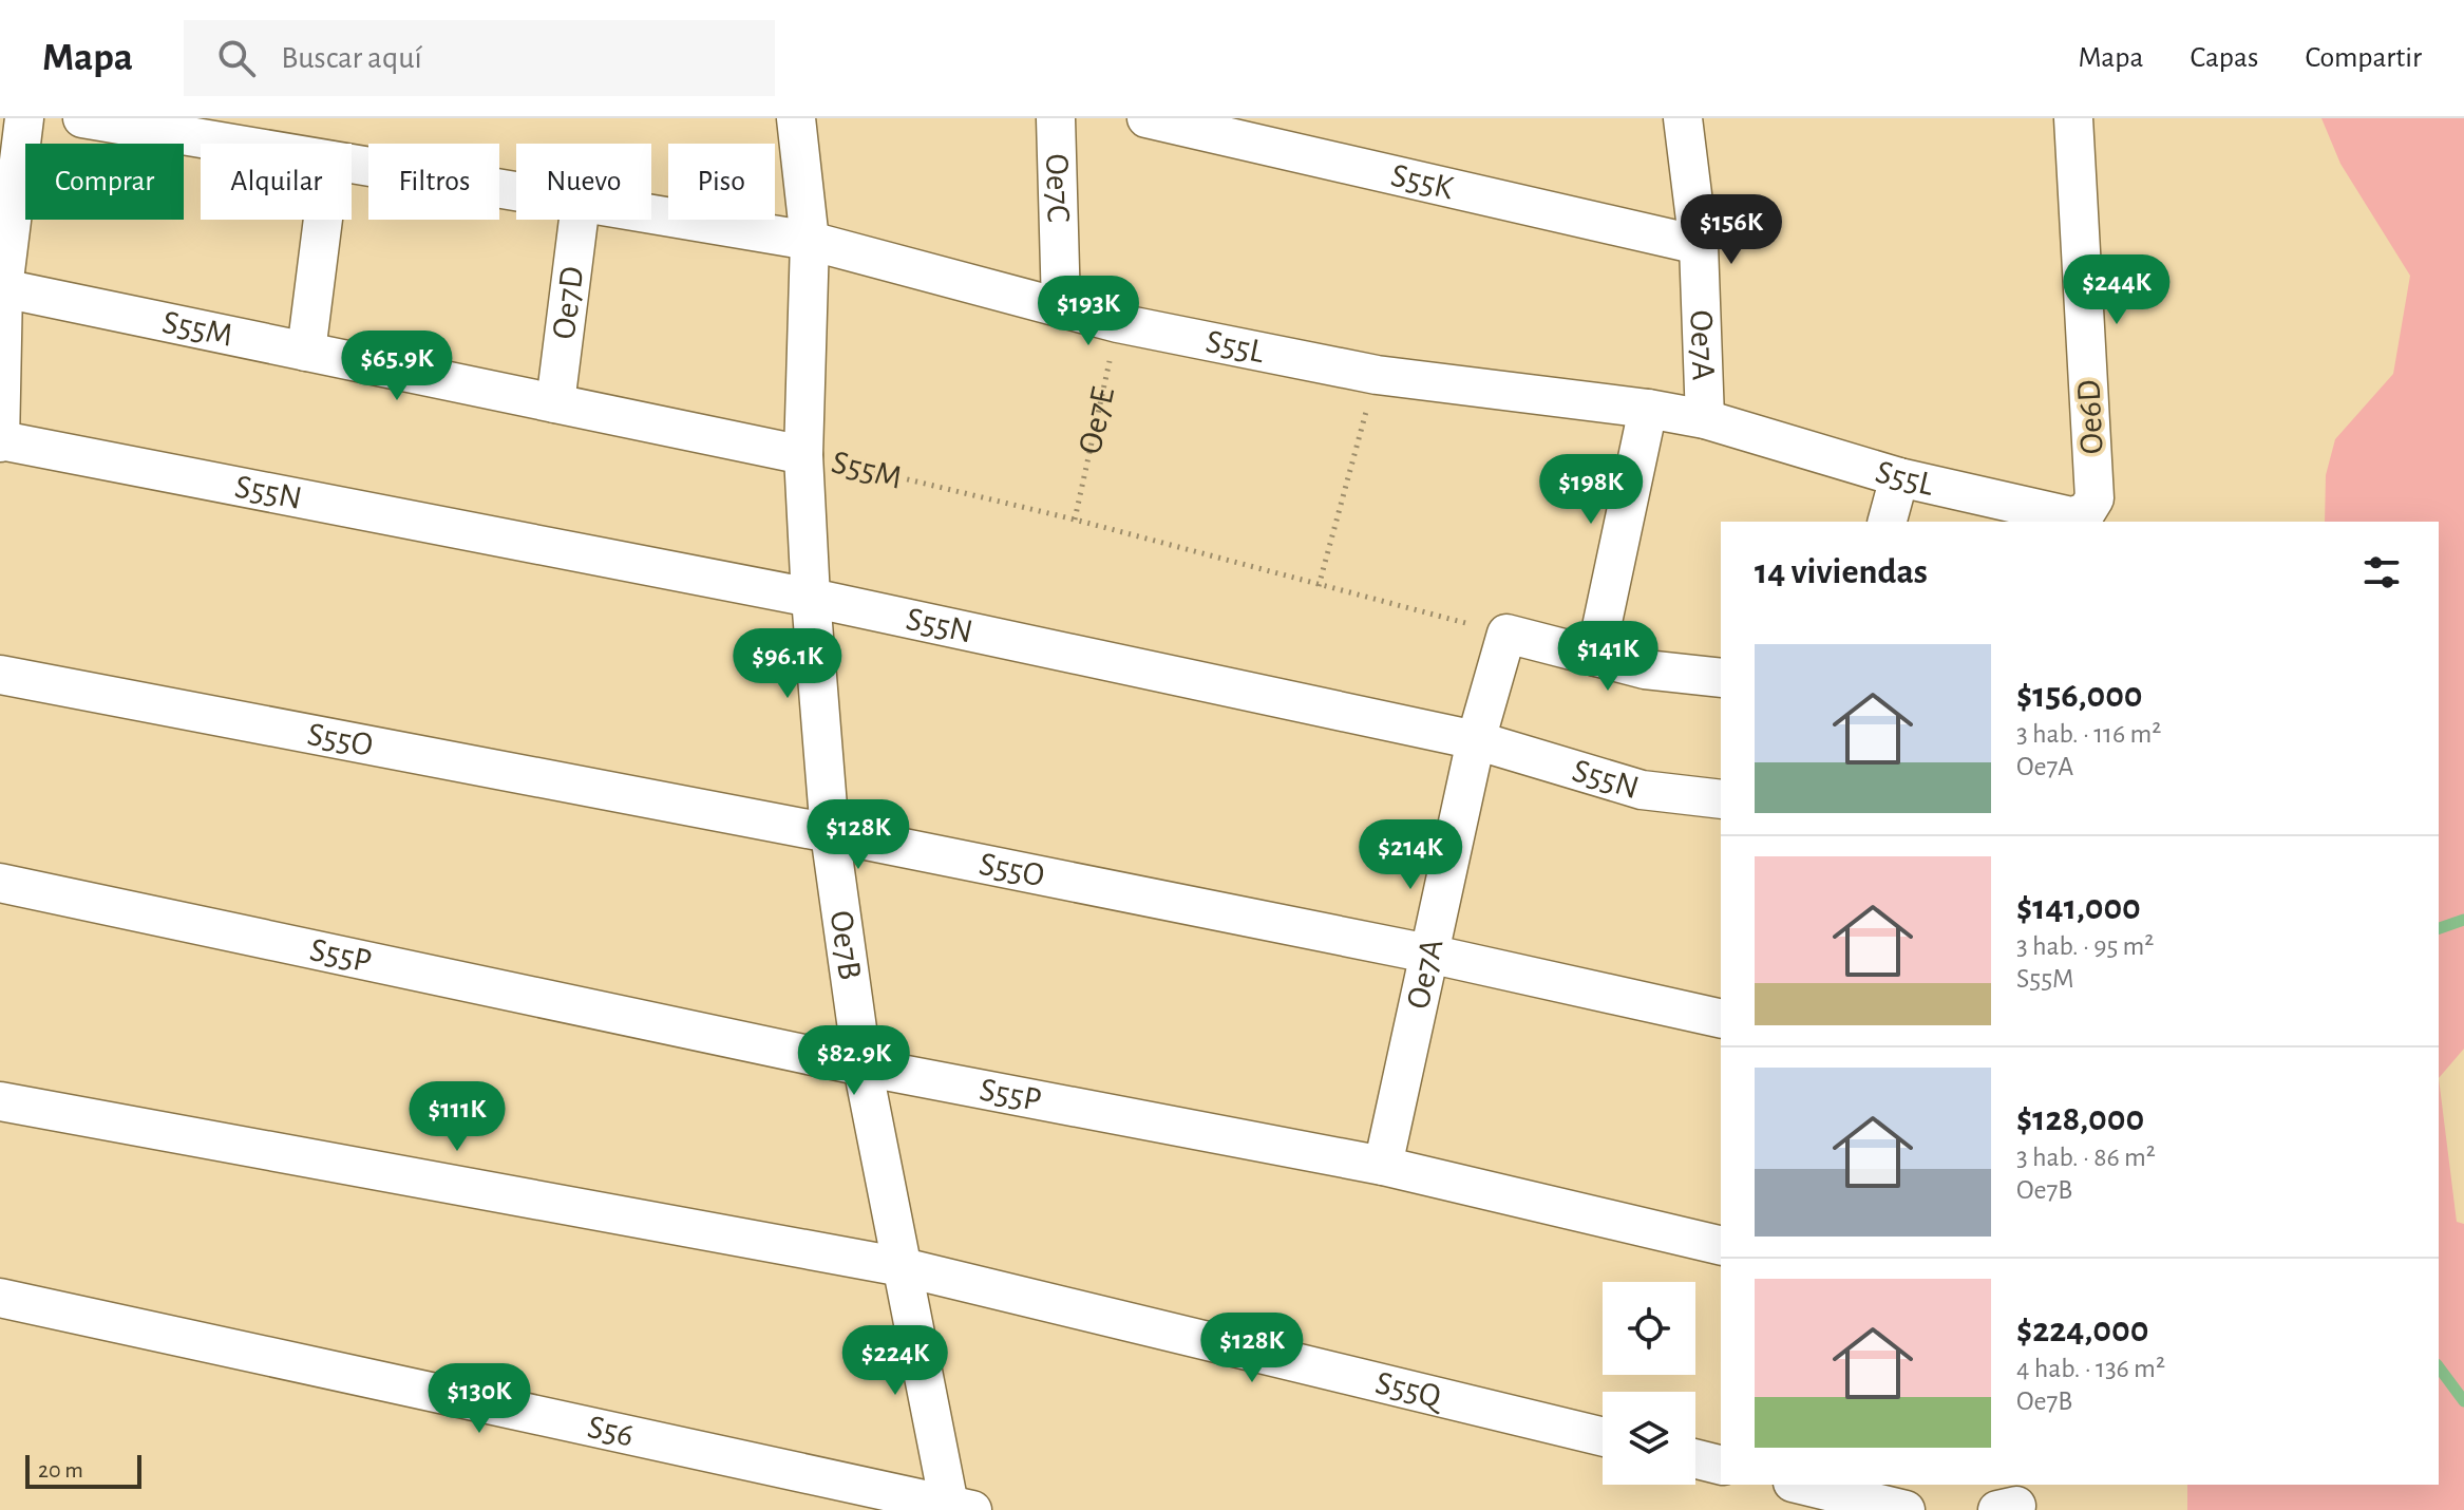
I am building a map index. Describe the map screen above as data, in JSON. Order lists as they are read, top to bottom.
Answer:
{
  "streets": {
    "street": [
      "S55K",
      "Oe7C",
      "Oe7D",
      "S55M",
      "Oe7A",
      "S55L",
      "Oe6D",
      "S55N",
      "S55O",
      "Oe7B",
      "S55P",
      "S55Q",
      "S56"
    ],
    "path": ["Oe7E"]
  },
  "crossings": [
    ["S55K", "Oe7A"],
    ["Oe7C", "S55L"],
    ["Oe7D", "S55M"],
    ["S55M", "Oe7A"],
    ["S55M", "Oe7E"],
    ["S55M", "Oe7B"],
    ["Oe7A", "S55L"],
    ["Oe7A", "S55N"],
    ["Oe7A", "S55O"],
    ["Oe7A", "S55P"],
    ["S55L", "Oe6D"],
    ["S55L", "Oe7E"],
    ["S55L", "Oe7B"],
    ["S55N", "Oe7B"],
    ["S55O", "Oe7B"],
    ["Oe7B", "S55P"],
    ["Oe7B", "S55Q"],
    ["Oe7B", "S56"]
  ],
  "scale_bar": "20 m",
  "page": {
    "header": "Mapa",
    "search": "Buscar aquí",
    "nav": ["Mapa", "Capas", "Compartir"],
    "chip": [
      "Comprar",
      "Alquilar",
      "Filtros",
      "Nuevo",
      "Piso"
    ],
    "price": [
      "$156K",
      "$244K",
      "$193K",
      "$65.9K",
      "$198K",
      "$141K",
      "$96.1K",
      "$128K",
      "$214K",
      "$82.9K",
      "$111K",
      "$128K",
      "$224K",
      "$130K"
    ],
    "heading": "14 viviendas",
    "list": [
      {
        "name": "$156,000",
        "note": "3 hab. · 116 m² · Oe7A"
      },
      {
        "name": "$141,000",
        "note": "3 hab. · 95 m² · S55M"
      },
      {
        "name": "$128,000",
        "note": "3 hab. · 86 m² · Oe7B"
      },
      {
        "name": "$224,000",
        "note": "4 hab. · 136 m² · Oe7B"
      }
    ],
    "scale": "20 m"
  }
}
